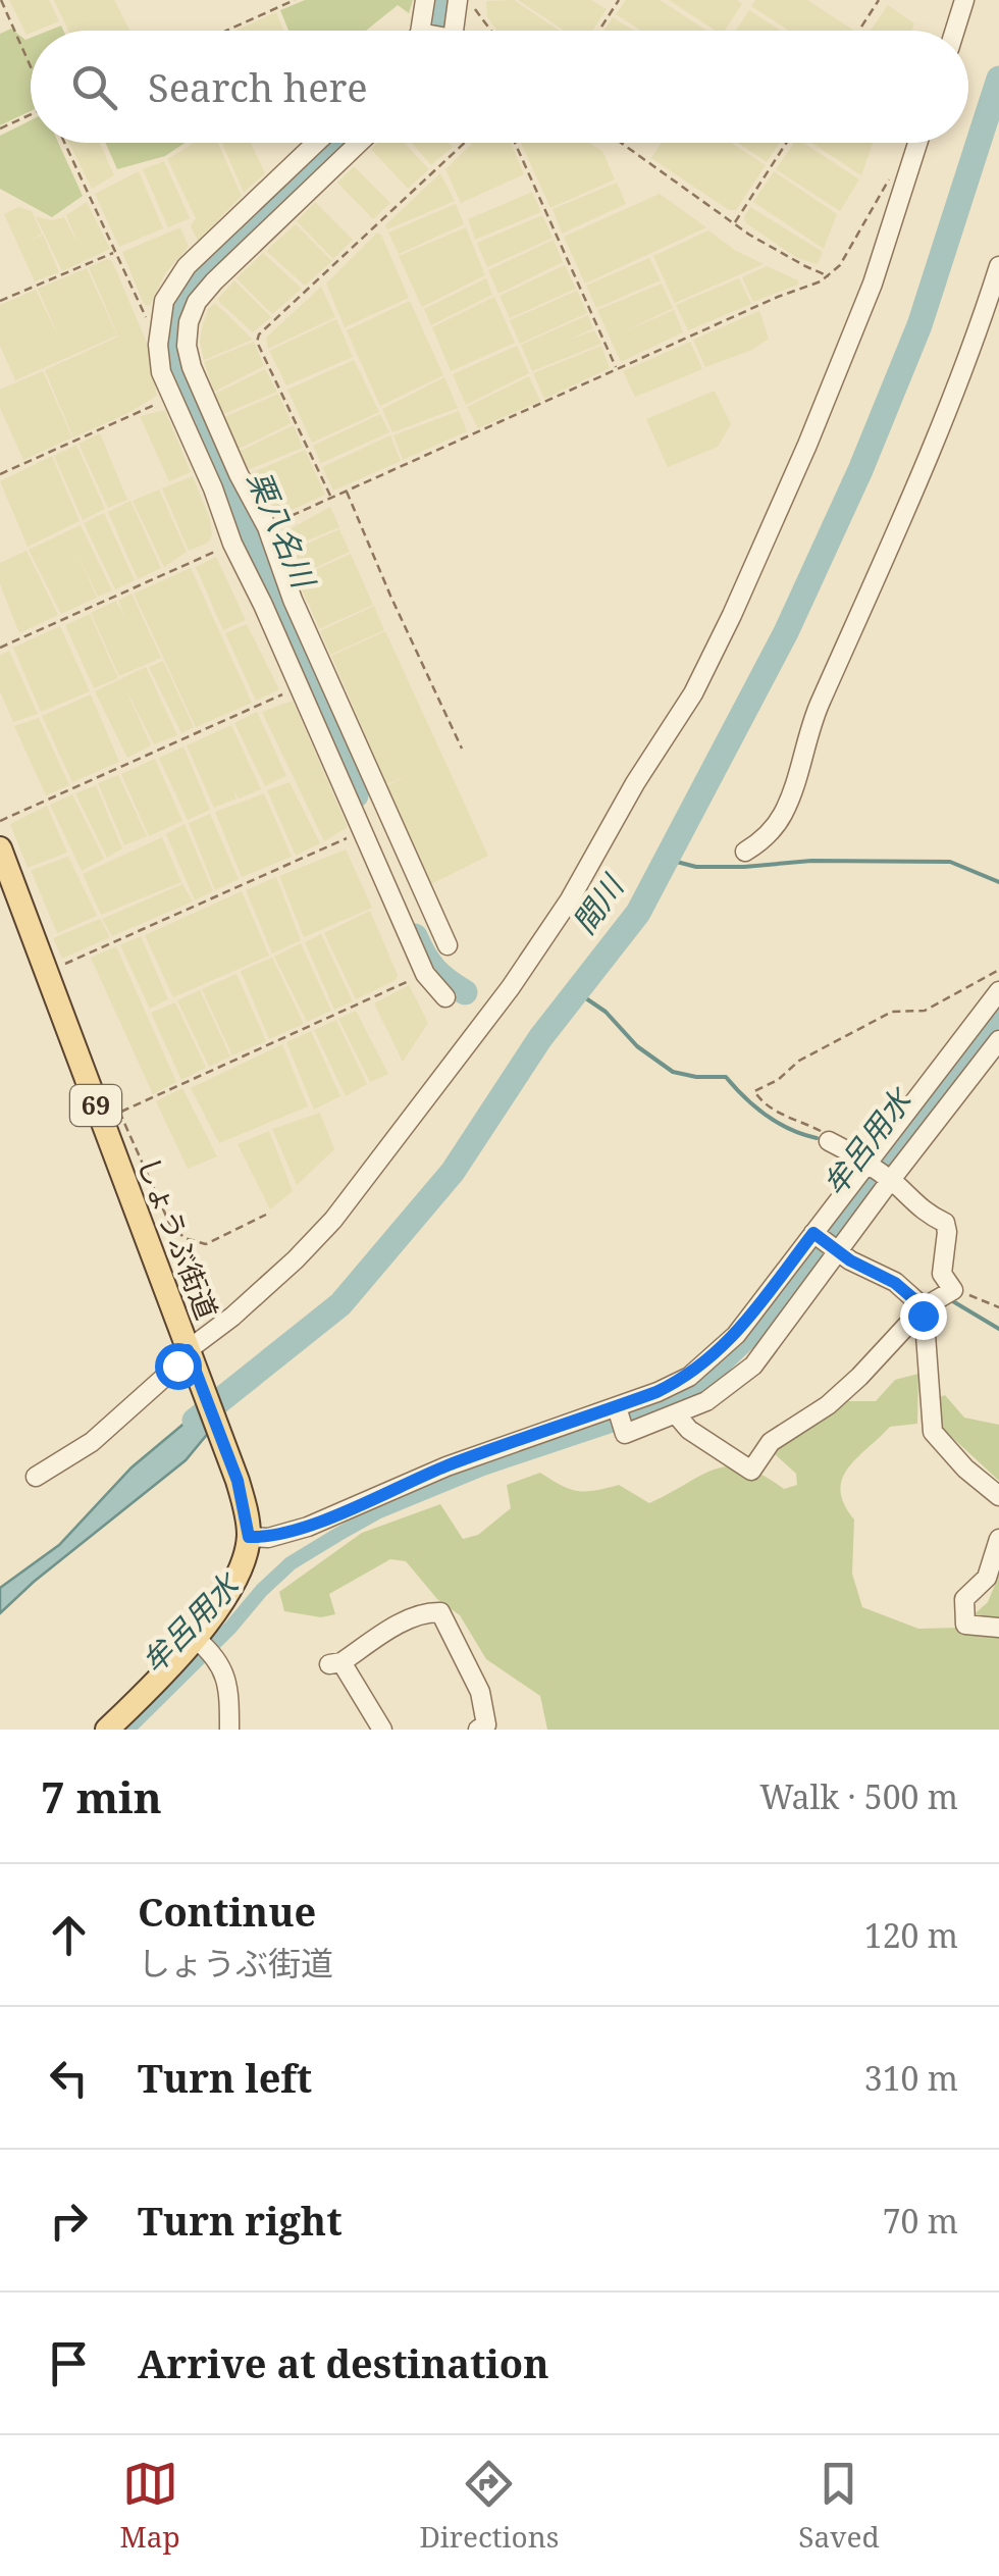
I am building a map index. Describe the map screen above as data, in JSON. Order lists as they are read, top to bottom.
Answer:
{
  "streets": {
    "main road": ["69", "しょうぶ街道"]
  },
  "water": ["栗八名川", "間川", "牟呂用水"],
  "page": {
    "search": "Search here",
    "heading": ["7 min", "Walk · 500 m"],
    "list": [
      ["Continue", "しょうぶ街道", "120 m"],
      ["Turn left", "310 m"],
      ["Turn right", "70 m"],
      "Arrive at destination"
    ],
    "nav": ["Map", "Directions", "Saved"]
  }
}
